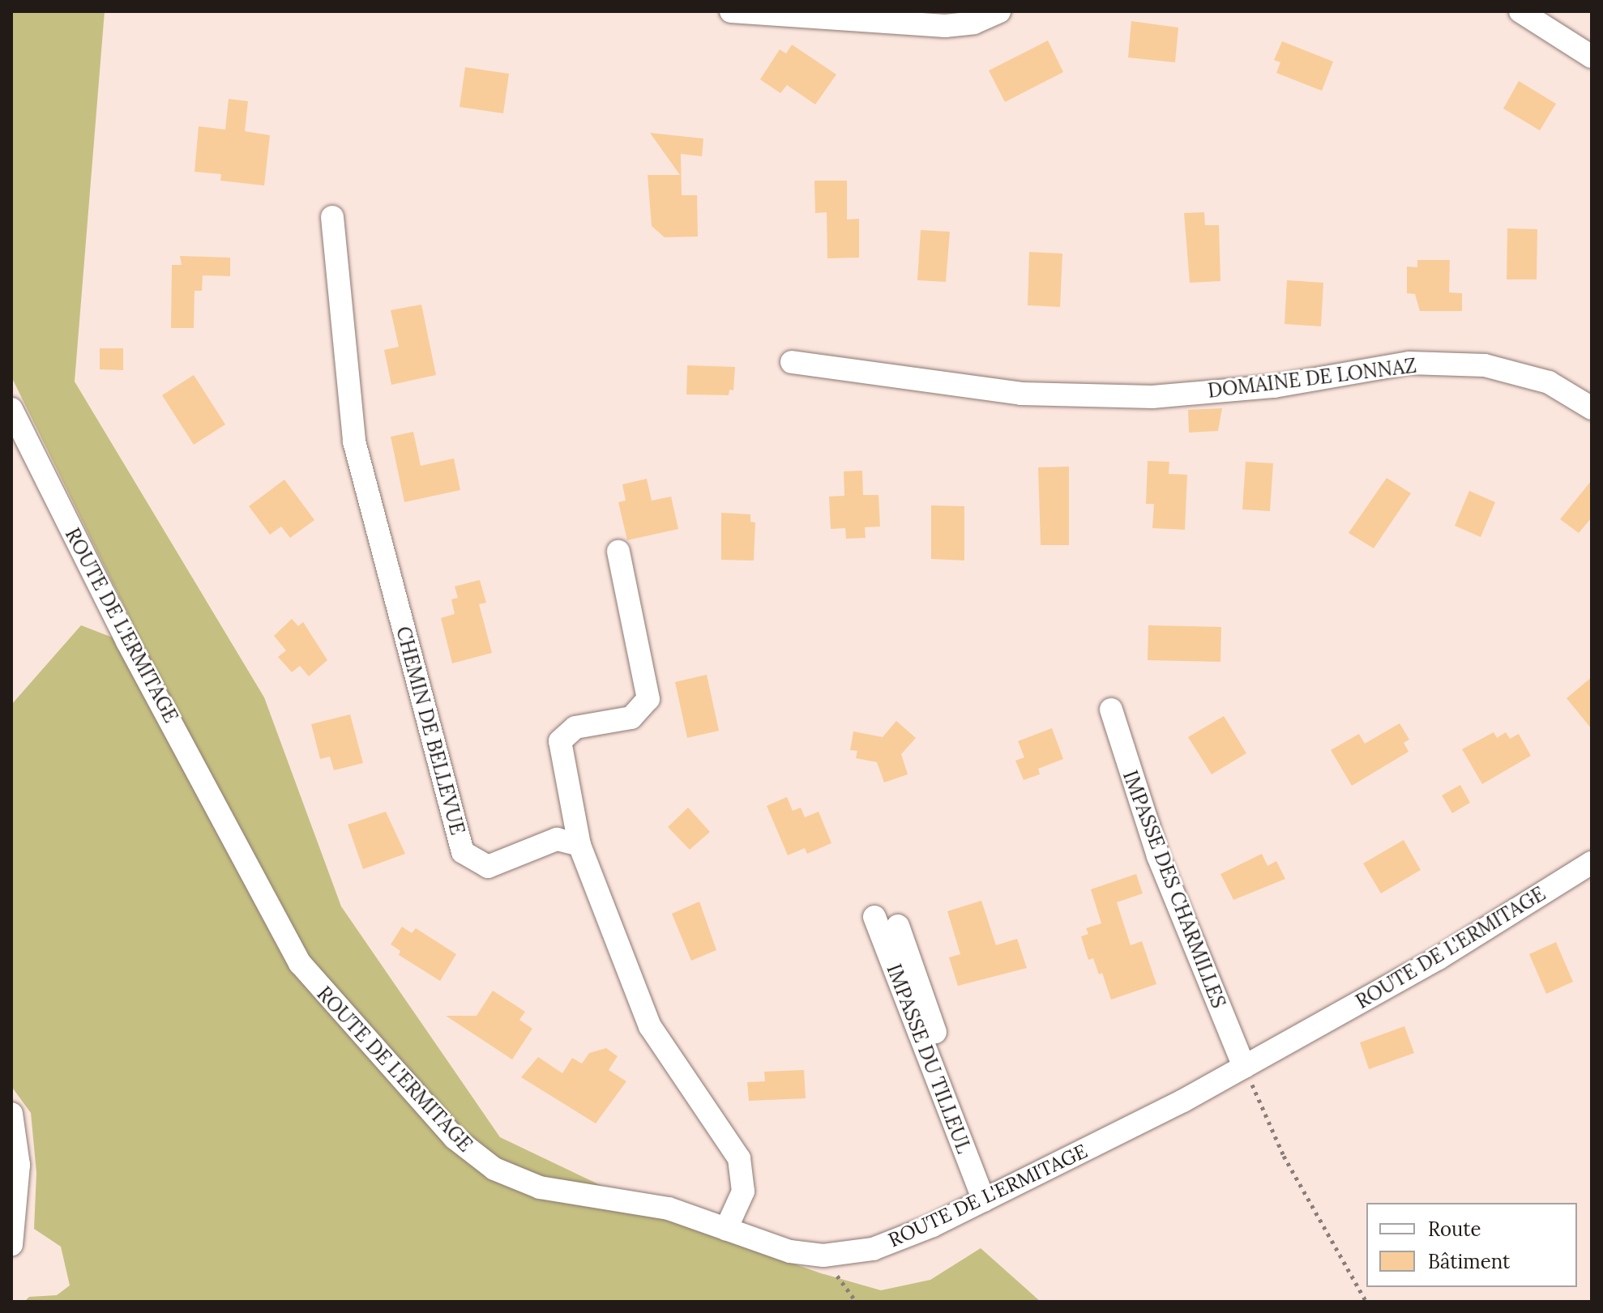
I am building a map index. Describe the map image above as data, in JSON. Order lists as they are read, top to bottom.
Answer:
{
  "streets": {
    "street": [
      "DOMAINE DE LONNAZ",
      "ROUTE DE L'ERMITAGE",
      "CHEMIN DE BELLEVUE",
      "IMPASSE DES CHARMILLES",
      "IMPASSE DU TILLEUL"
    ]
  },
  "crossings": [
    ["ROUTE DE L'ERMITAGE", "IMPASSE DES CHARMILLES"],
    ["ROUTE DE L'ERMITAGE", "IMPASSE DU TILLEUL"]
  ],
  "legend": ["Route", "Bâtiment"]
}
